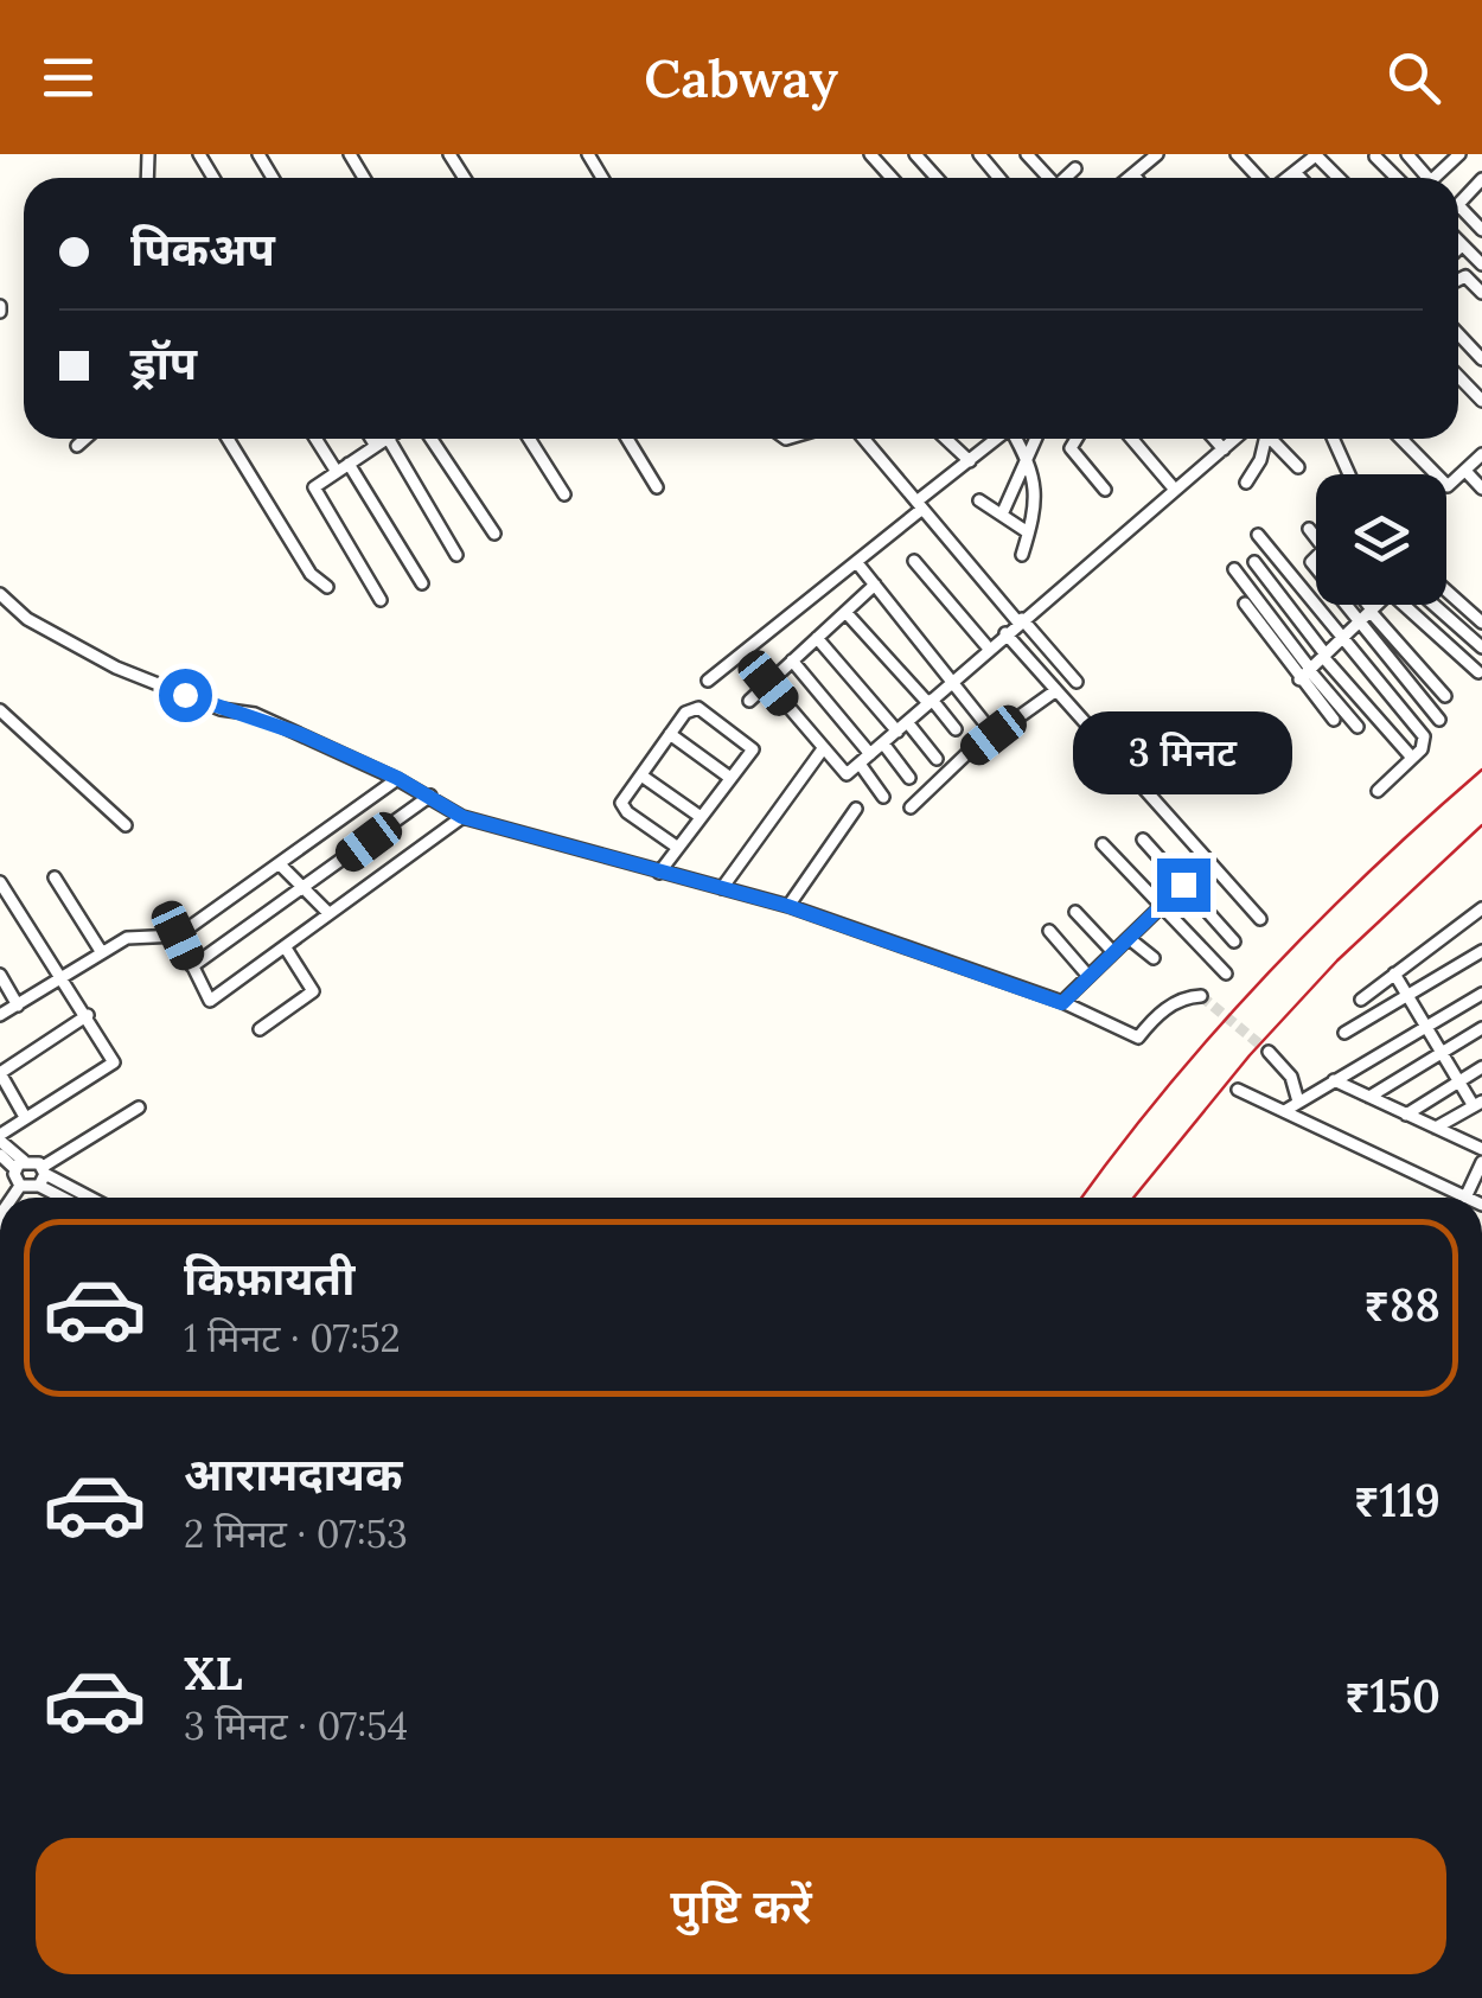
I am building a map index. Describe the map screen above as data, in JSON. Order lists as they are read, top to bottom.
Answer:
{
  "page": {
    "header": "Cabway",
    "banner": ["पिकअप", "ड्रॉप"],
    "bubble": "3 मिनट",
    "list": [
      {
        "name": "किफ़ायती",
        "note": "1 मिनट · 07:52",
        "value": "₹88"
      },
      {
        "name": "आरामदायक",
        "note": "2 मिनट · 07:53",
        "value": "₹119"
      },
      {
        "name": "XL",
        "note": "3 मिनट · 07:54",
        "value": "₹150"
      }
    ],
    "buttons": "पुष्टि करें"
  }
}
